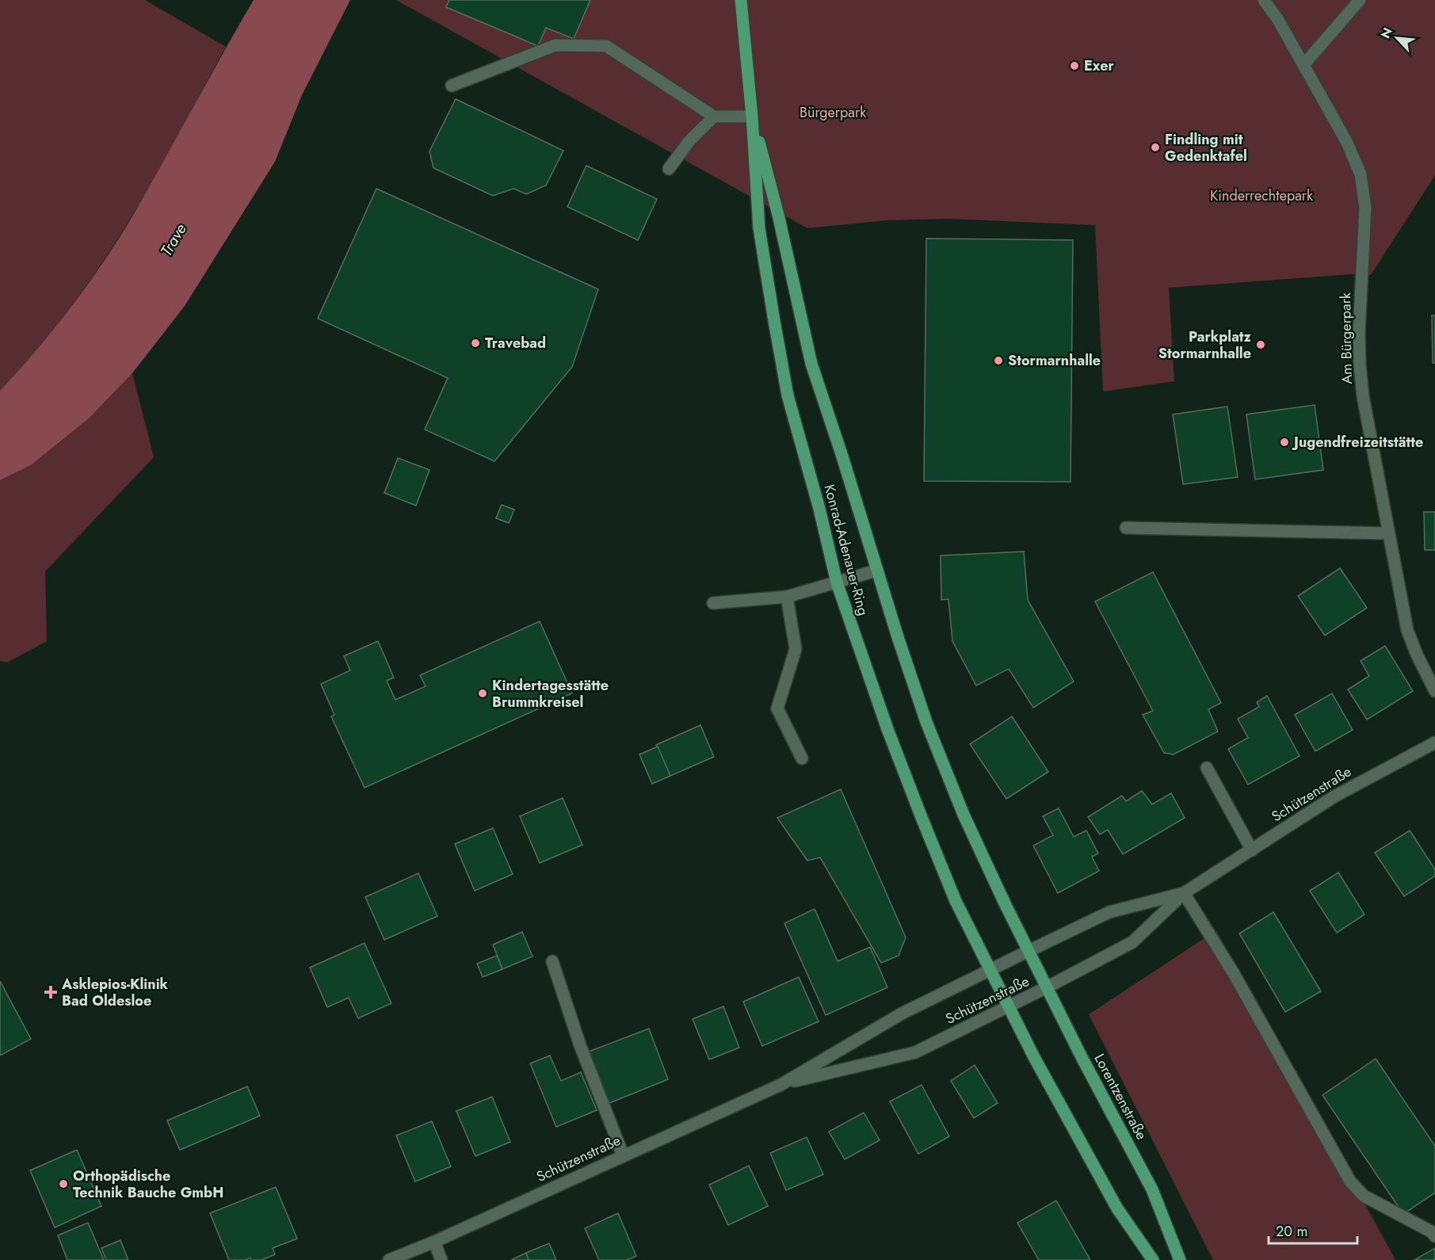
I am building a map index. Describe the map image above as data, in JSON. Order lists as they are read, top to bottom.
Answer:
{
  "streets": {
    "main road": ["Konrad-Adenauer-Ring", "Lorentzenstraße"],
    "street": ["Am Bürgerpark", "Schützenstraße"]
  },
  "crossings": [
    ["Konrad-Adenauer-Ring", "Schützenstraße"],
    ["Konrad-Adenauer-Ring", "Lorentzenstraße"],
    ["Schützenstraße", "Lorentzenstraße"]
  ],
  "water": ["Trave"],
  "parks": ["Bürgerpark", "Kinderrechtepark"],
  "places": {
    "other": [
      "Exer",
      "Findling mit Gedenktafel",
      "Travebad",
      "Parkplatz Stormarnhalle",
      "Stormarnhalle",
      "Jugendfreizeitstätte",
      "Kindertagesstätte Brummkreisel",
      "Orthopädische Technik Bauche GmbH"
    ],
    "health": ["Asklepios-Klinik Bad Oldesloe"]
  },
  "scale_bar": "20 m",
  "north": "top left"
}
